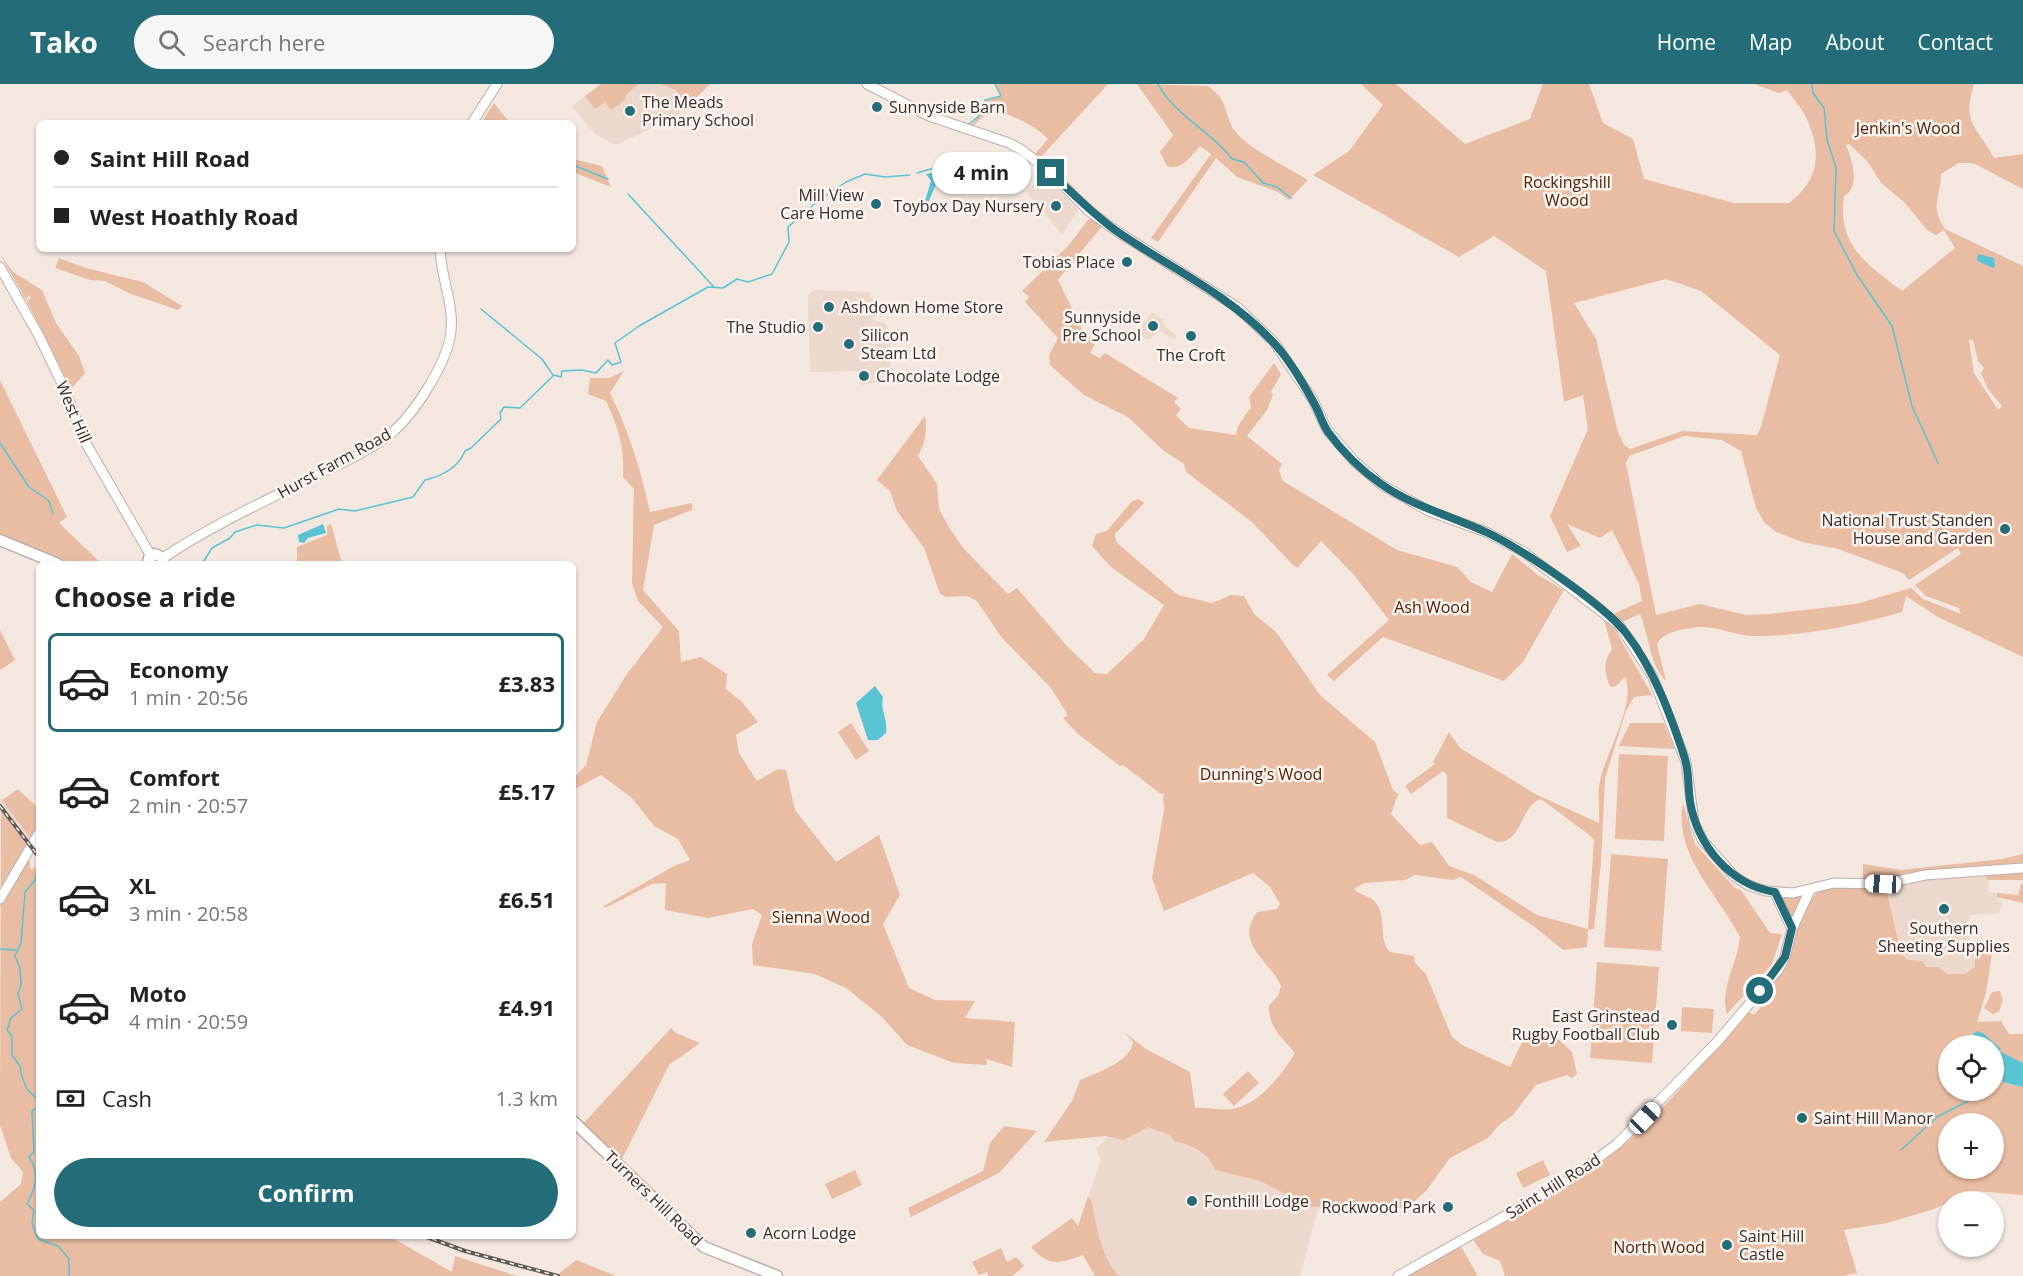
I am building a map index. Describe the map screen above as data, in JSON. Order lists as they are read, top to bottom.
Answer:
{
  "streets": {
    "main road": ["Turners Hill Road"],
    "street": ["West Hill", "Hurst Farm Road", "Saint Hill Road"]
  },
  "crossings": [
    ["West Hill", "Hurst Farm Road"]
  ],
  "parks": [
    "Jenkin's Wood",
    "Rockingshill Wood",
    "Ash Wood",
    "Dunning's Wood",
    "Sienna Wood",
    "North Wood"
  ],
  "places": [
    "Sunnyside Barn",
    "The Meads Primary School",
    "Mill View Care Home",
    "Toybox Day Nursery",
    "Tobias Place",
    "Ashdown Home Store",
    "Sunnyside Pre School",
    "The Studio",
    "The Croft",
    "Silicon Steam Ltd",
    "Chocolate Lodge",
    "National Trust Standen House and Garden",
    "Southern Sheeting Supplies",
    "East Grinstead Rugby Football Club",
    "Saint Hill Manor",
    "Fonthill Lodge",
    "Rockwood Park",
    "Acorn Lodge",
    "Saint Hill Castle"
  ],
  "page": {
    "header": "Tako",
    "search": "Search here",
    "nav": [
      "Home",
      "Map",
      "About",
      "Contact"
    ],
    "banner": ["Saint Hill Road", "West Hoathly Road"],
    "bubble": "4 min",
    "heading": "Choose a ride",
    "list": [
      {
        "name": "Economy",
        "note": "1 min · 20:56",
        "value": "£3.83"
      },
      {
        "name": "Comfort",
        "note": "2 min · 20:57",
        "value": "£5.17"
      },
      {
        "name": "XL",
        "note": "3 min · 20:58",
        "value": "£6.51"
      },
      {
        "name": "Moto",
        "note": "4 min · 20:59",
        "value": "£4.91"
      }
    ],
    "map_buttons": ["+", "−"],
    "pay": ["Cash", "1.3 km"],
    "buttons": "Confirm"
  }
}
